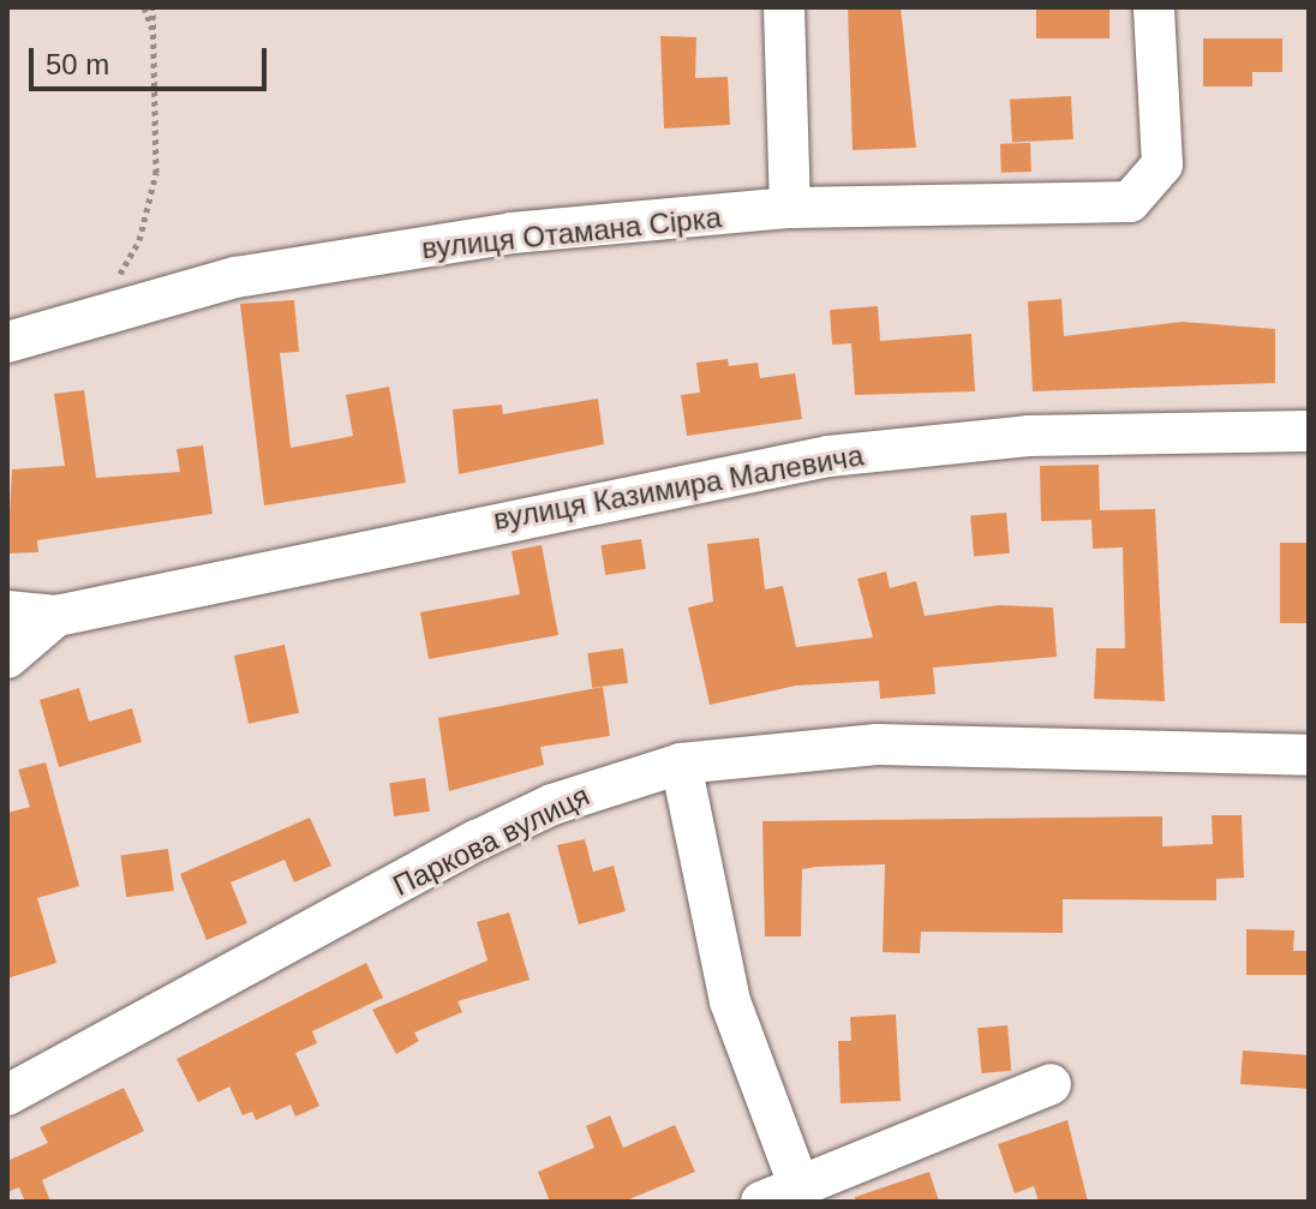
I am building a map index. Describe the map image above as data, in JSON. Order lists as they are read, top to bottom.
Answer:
{
  "streets": {
    "street": ["вулиця Отамана Сірка", "вулиця Казимира Малевича", "Паркова вулиця"]
  },
  "scale_bar": "50 m"
}
